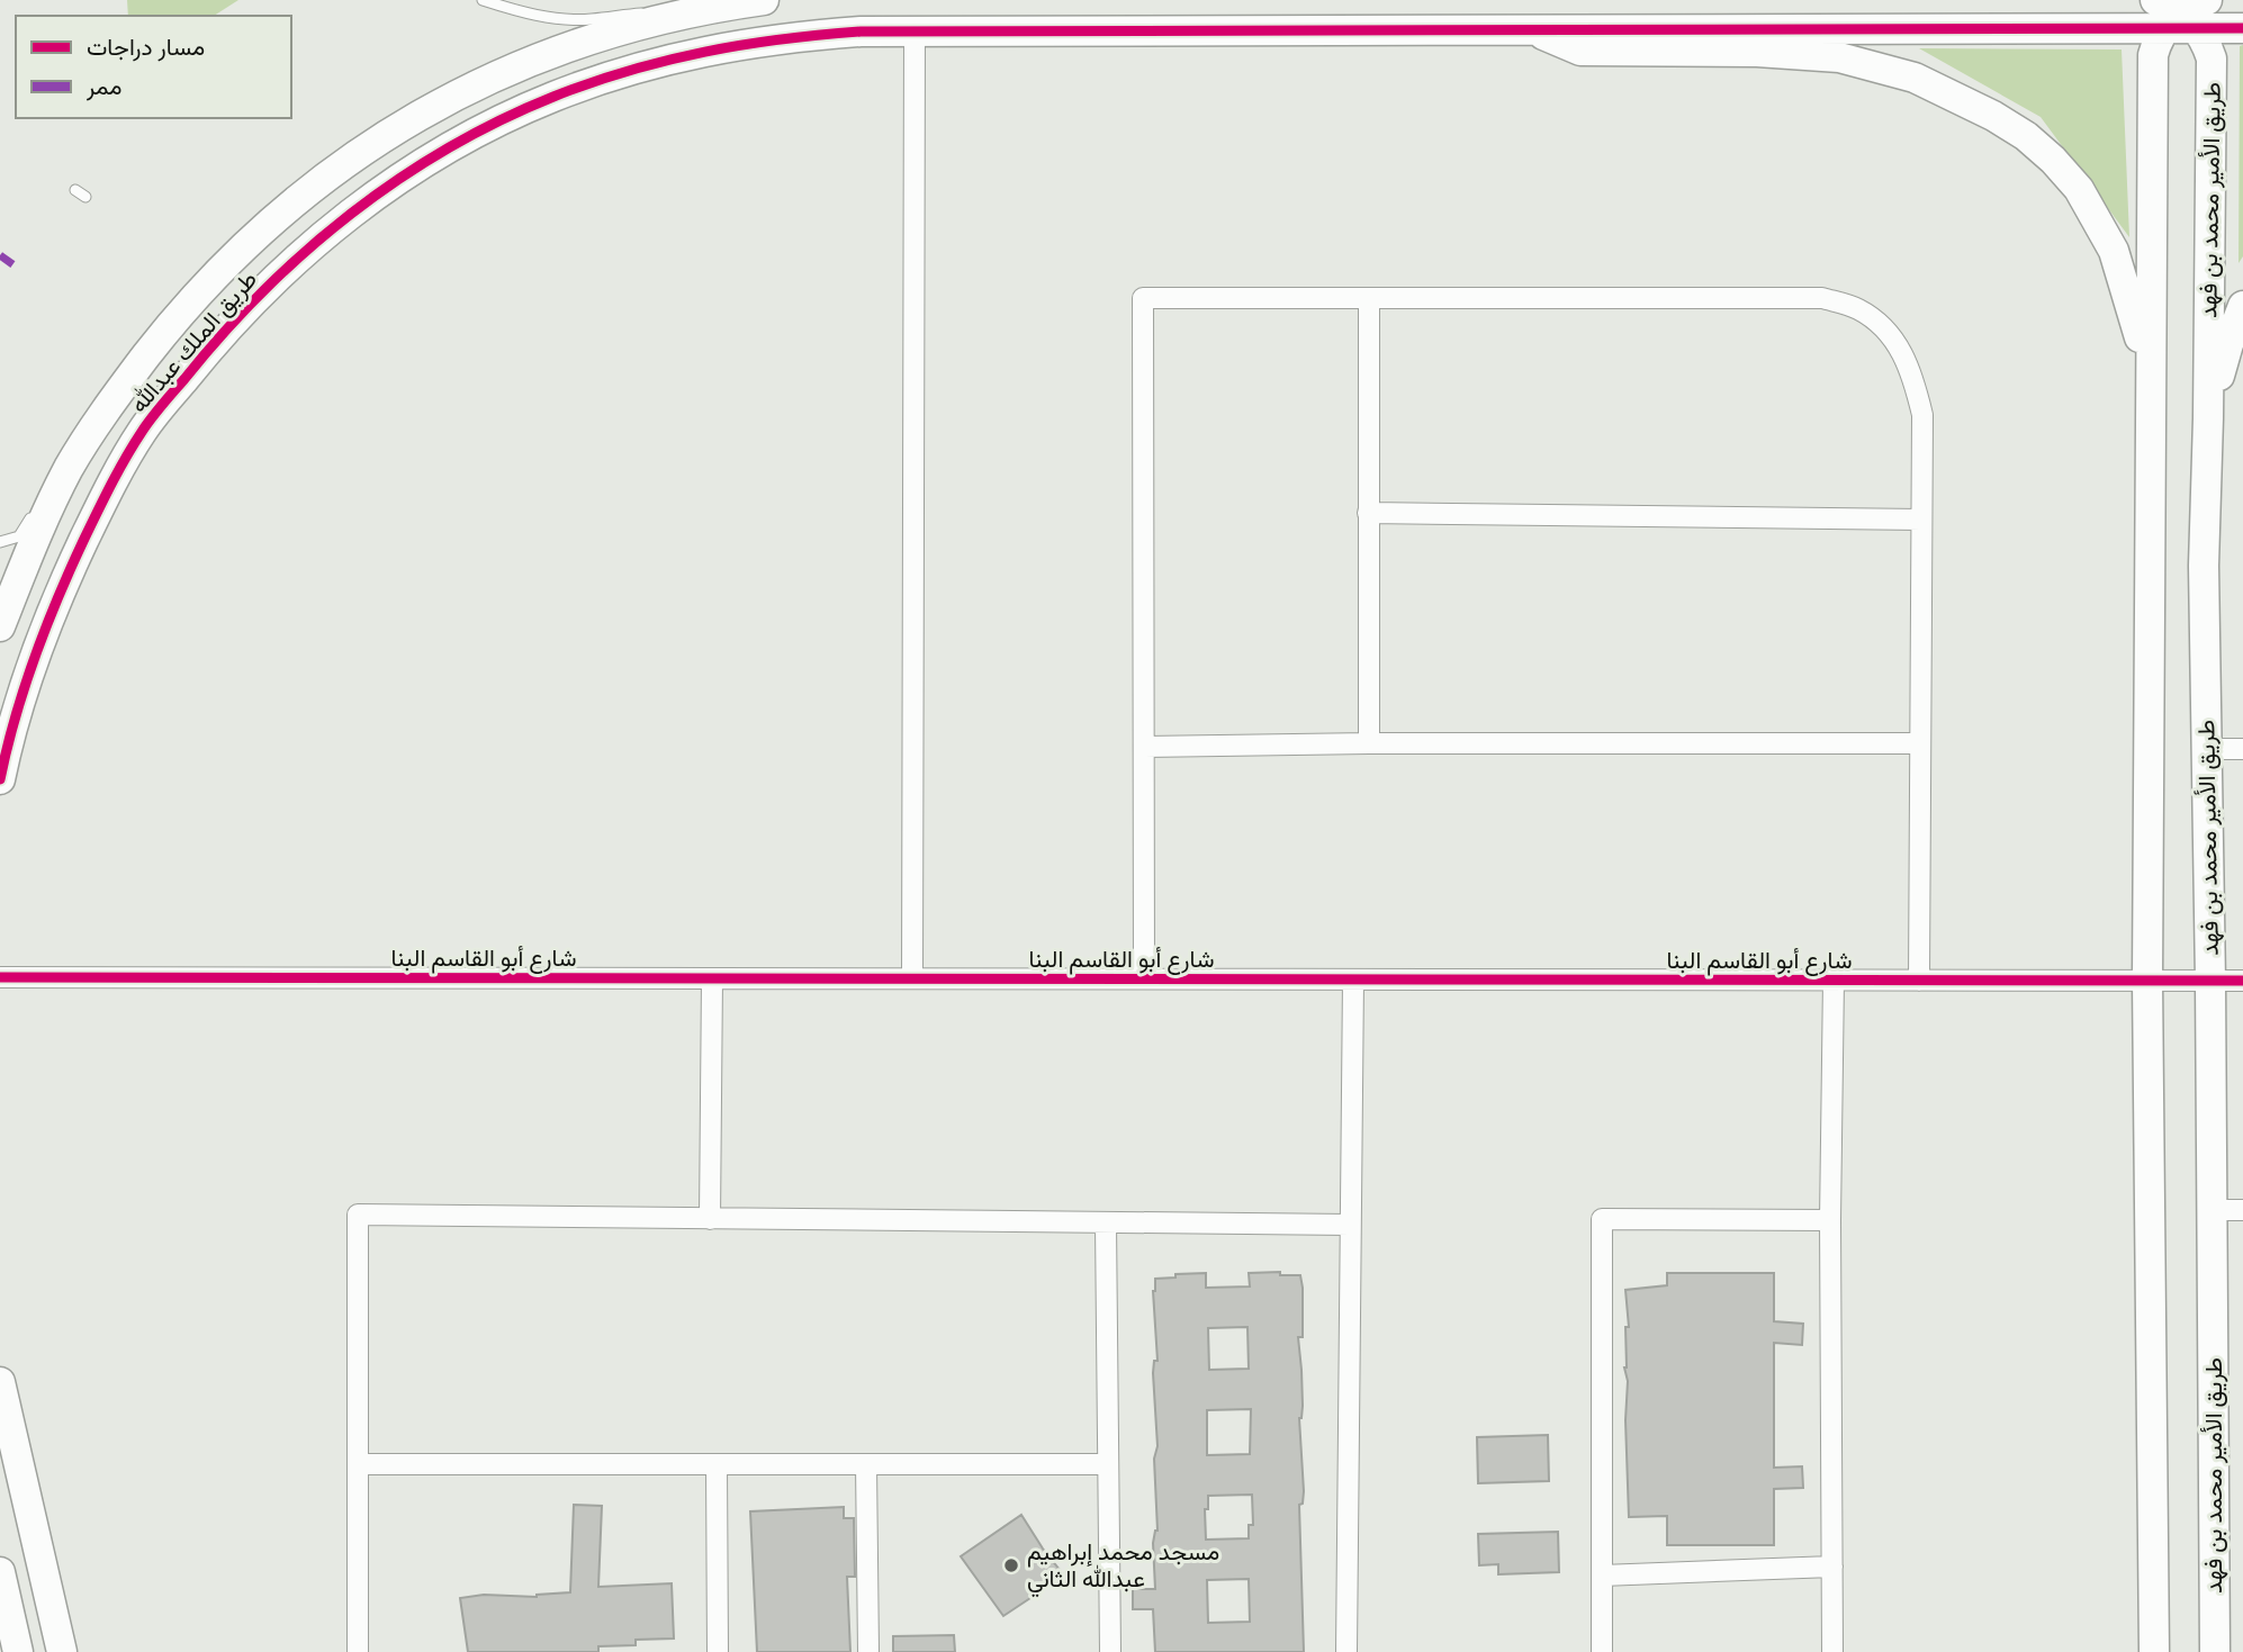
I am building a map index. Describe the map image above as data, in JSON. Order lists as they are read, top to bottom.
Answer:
{
  "streets": {
    "street": ["طريق الأمير محمد بن فهد", "طريق الملك عبدالله", "شارع أبو القاسم البنا"]
  },
  "crossings": [
    ["طريق الأمير محمد بن فهد", "طريق الملك عبدالله"],
    ["طريق الأمير محمد بن فهد", "شارع أبو القاسم البنا"]
  ],
  "places": ["مسجد محمد إبراهيم عبدالله الثاني"],
  "legend": ["مسار دراجات", "ممر"]
}
